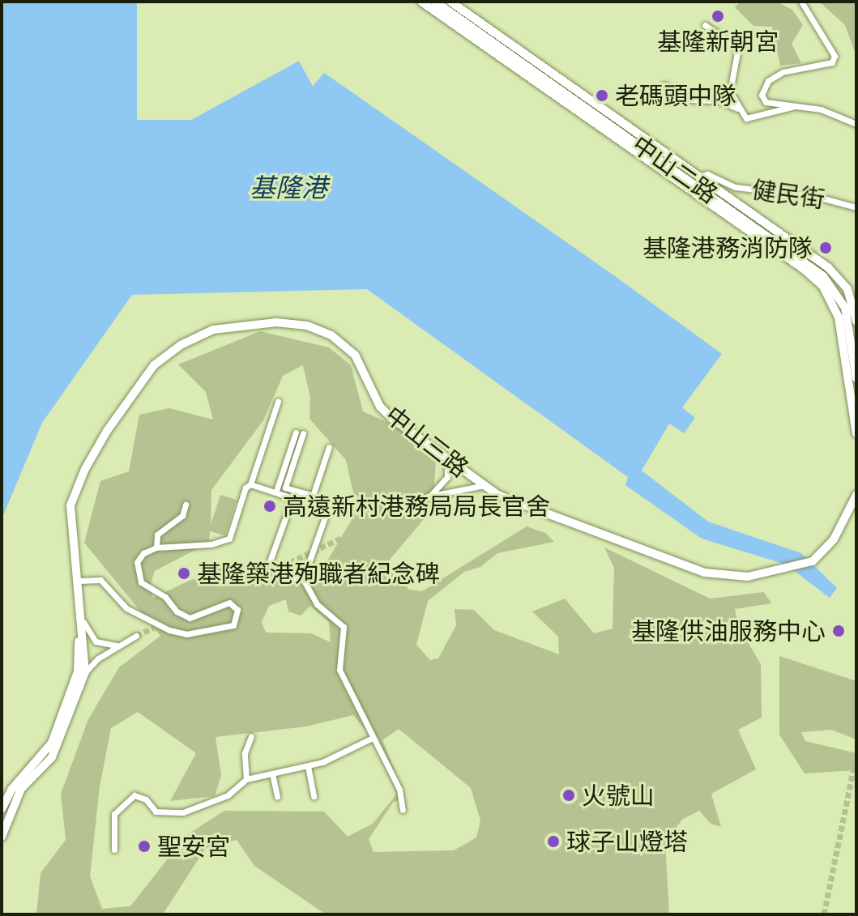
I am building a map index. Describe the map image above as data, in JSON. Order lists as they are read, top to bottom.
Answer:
{
  "streets": {
    "street": ["中山二路", "健民街", "中山三路"]
  },
  "crossings": [
    ["中山二路", "健民街"]
  ],
  "water": ["基隆港"],
  "places": [
    "基隆新朝宮",
    "老碼頭中隊",
    "基隆港務消防隊",
    "高遠新村港務局局長官舍",
    "基隆築港殉職者紀念碑",
    "基隆供油服務中心",
    "火號山",
    "球子山燈塔",
    "聖安宮"
  ]
}
